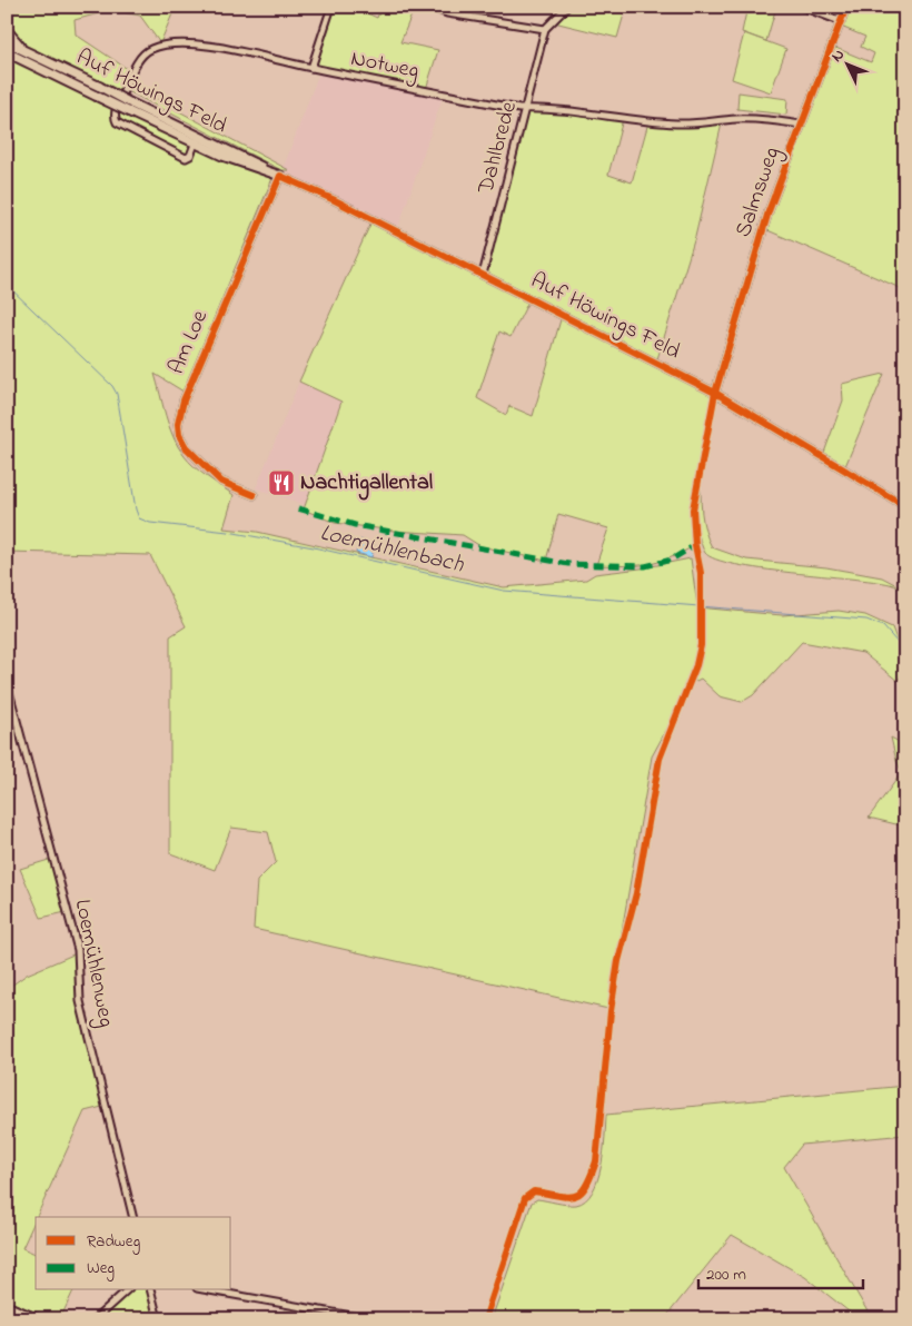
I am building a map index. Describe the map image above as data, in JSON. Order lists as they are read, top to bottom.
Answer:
{
  "streets": {
    "main road": ["Auf Höwings Feld"],
    "street": [
      "Notweg",
      "Dahlbrede",
      "Salmsweg",
      "Am Loe",
      "Loemühlenweg"
    ]
  },
  "crossings": [
    ["Notweg", "Auf Höwings Feld"],
    ["Notweg", "Dahlbrede"],
    ["Notweg", "Salmsweg"],
    ["Auf Höwings Feld", "Dahlbrede"],
    ["Auf Höwings Feld", "Salmsweg"],
    ["Auf Höwings Feld", "Am Loe"]
  ],
  "water": ["Loemühlenbach"],
  "places": {
    "restaurant": ["Nachtigallental"]
  },
  "legend": ["Radweg", "Weg"],
  "scale_bar": "200 m",
  "north": "top left"
}
